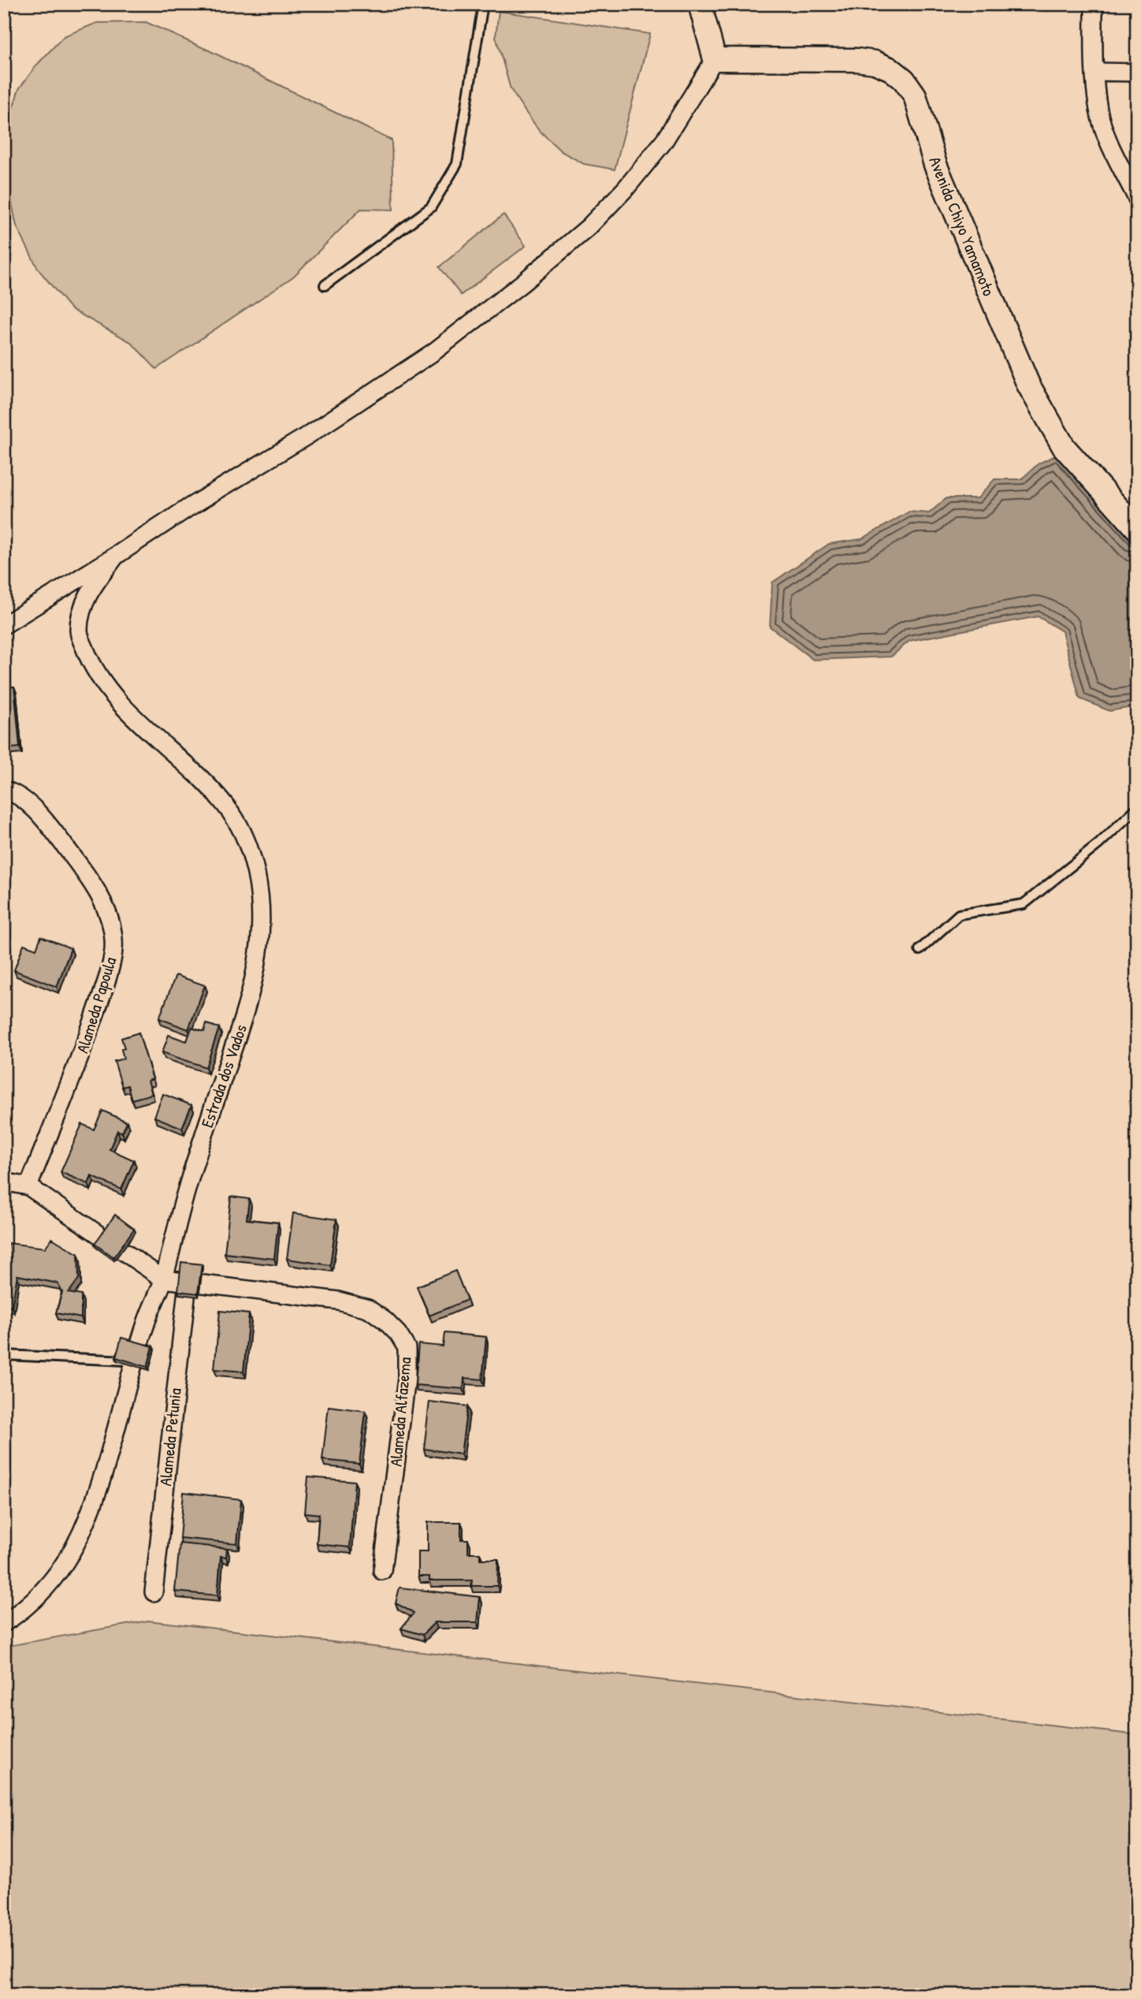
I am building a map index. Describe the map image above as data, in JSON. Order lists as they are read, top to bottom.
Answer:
{
  "streets": {
    "street": [
      "Avenida Chiyo Yamamoto",
      "Alameda Papoula",
      "Estrada dos Vados",
      "Alameda Alfazema",
      "Alameda Petunia"
    ]
  },
  "crossings": [
    ["Estrada dos Vados", "Alameda Alfazema"],
    ["Alameda Alfazema", "Alameda Petunia"]
  ]
}
